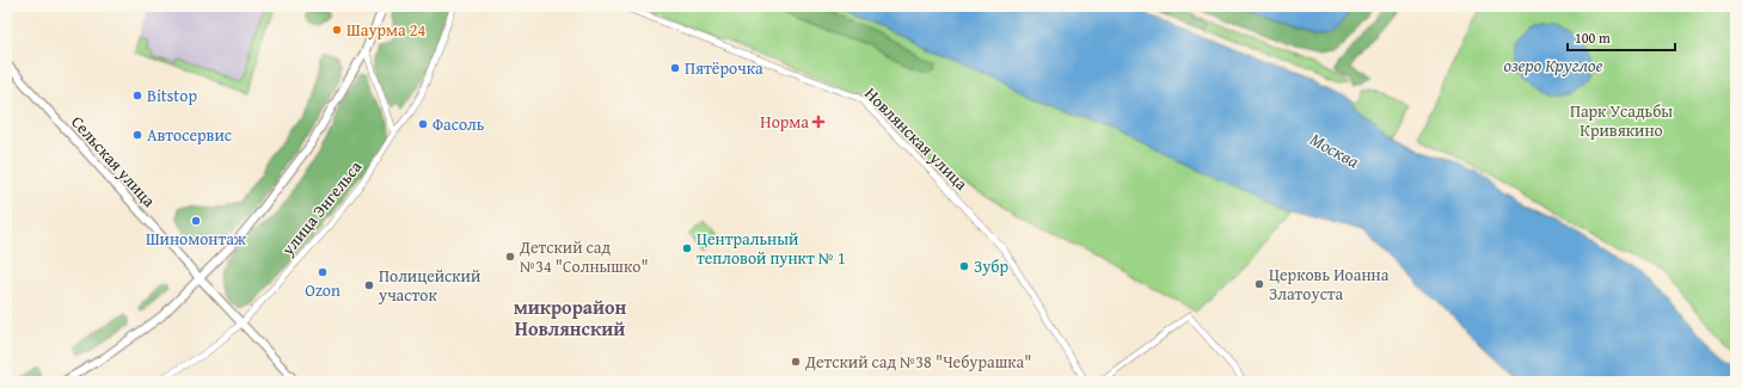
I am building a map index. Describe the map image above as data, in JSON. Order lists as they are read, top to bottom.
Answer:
{
  "streets": {
    "street": ["Новлянская улица", "Сельская улица", "улица Энгельса"]
  },
  "crossings": [
    ["Сельская улица", "улица Энгельса"]
  ],
  "districts": ["микрорайон Новлянский"],
  "water": ["озеро Круглое", "Москва"],
  "parks": ["Парк Усадьбы Кривякино"],
  "places": {
    "other": [
      "Шаурма 24",
      "Пятёрочка",
      "Bitstop",
      "Фасоль",
      "Автосервис",
      "Шиномонтаж",
      "Центральный тепловой пункт № 1",
      "Детский сад №34 \"Солнышко\"",
      "Зубр",
      "Ozon",
      "Церковь Иоанна Златоуста",
      "Полицейский участок",
      "Детский сад №38 \"Чебурашка\""
    ],
    "health": ["Норма"]
  },
  "scale_bar": "100 m"
}
